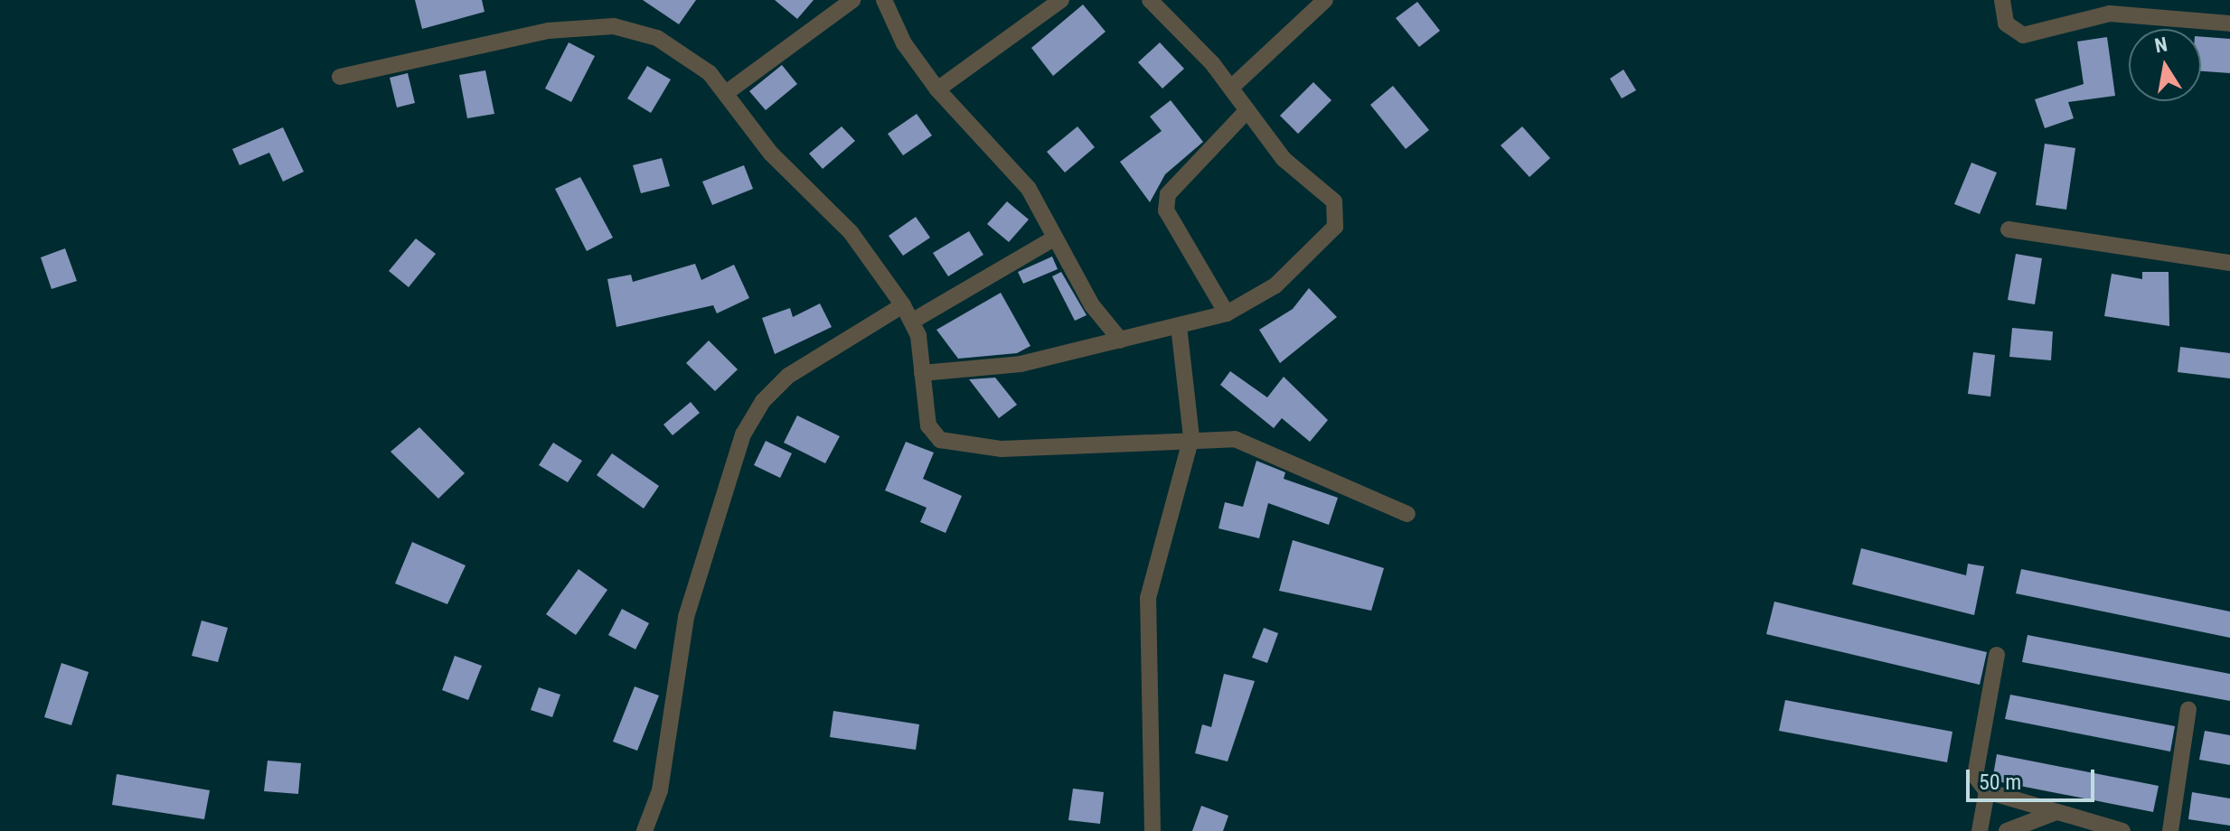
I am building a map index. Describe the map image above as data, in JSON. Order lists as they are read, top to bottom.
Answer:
{
  "scale_bar": "50 m",
  "north": "top"
}
